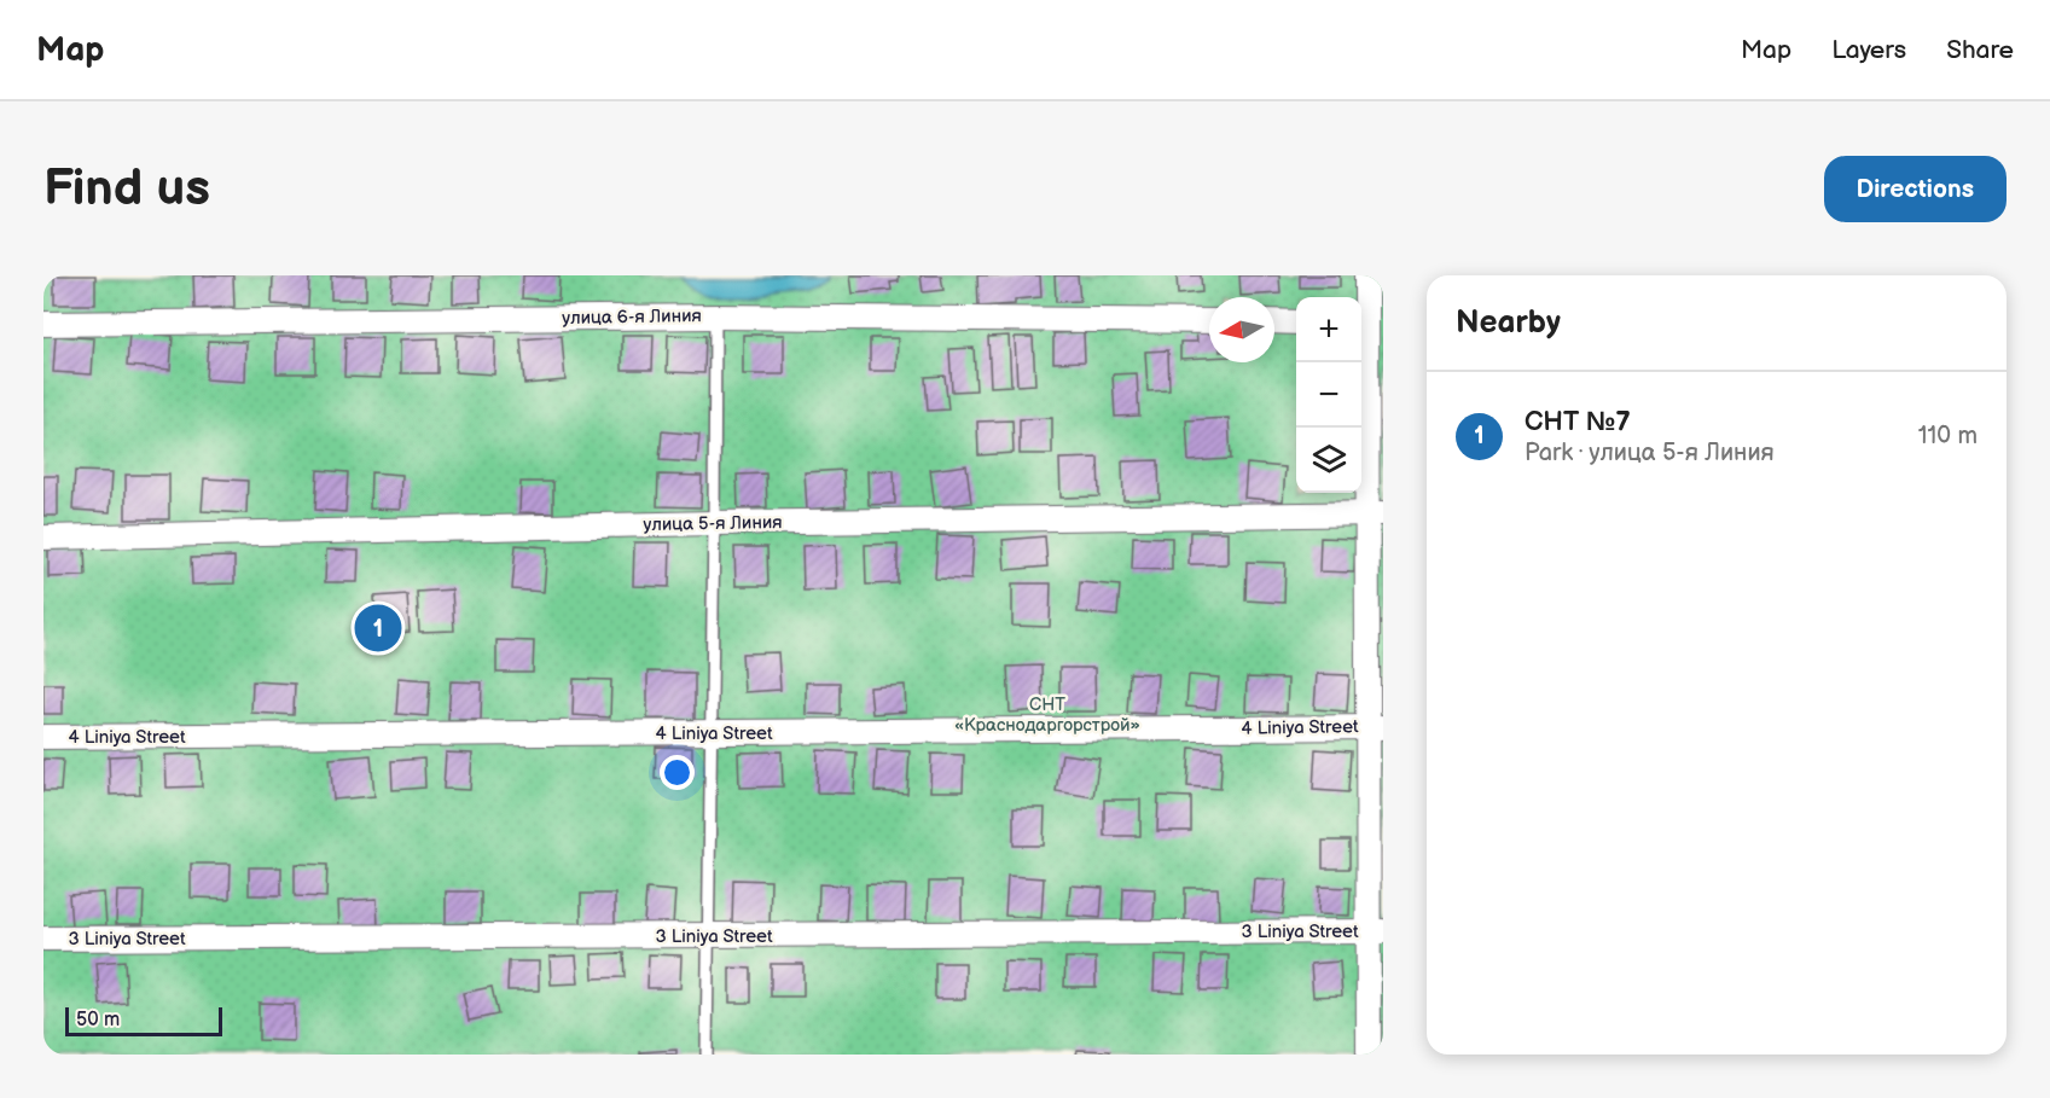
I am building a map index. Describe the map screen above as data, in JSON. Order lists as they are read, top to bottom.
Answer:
{
  "streets": {
    "street": [
      "улица 6-я Линия",
      "улица 5-я Линия",
      "4 Liniya Street",
      "3 Liniya Street"
    ]
  },
  "parks": ["СНТ «Краснодаргорстрой»"],
  "scale_bar": "50 m",
  "north": "left",
  "page": {
    "header": "Map",
    "nav": ["Map", "Layers", "Share"],
    "buttons": "Directions",
    "title": "Find us",
    "heading": "Nearby",
    "map_buttons": ["+", "−"],
    "list": [
      {
        "mark": "1",
        "name": "СНТ №7",
        "note": "Park · улица 5-я Линия",
        "value": "110 m"
      }
    ],
    "pins": "1",
    "scale": "50 m"
  }
}
